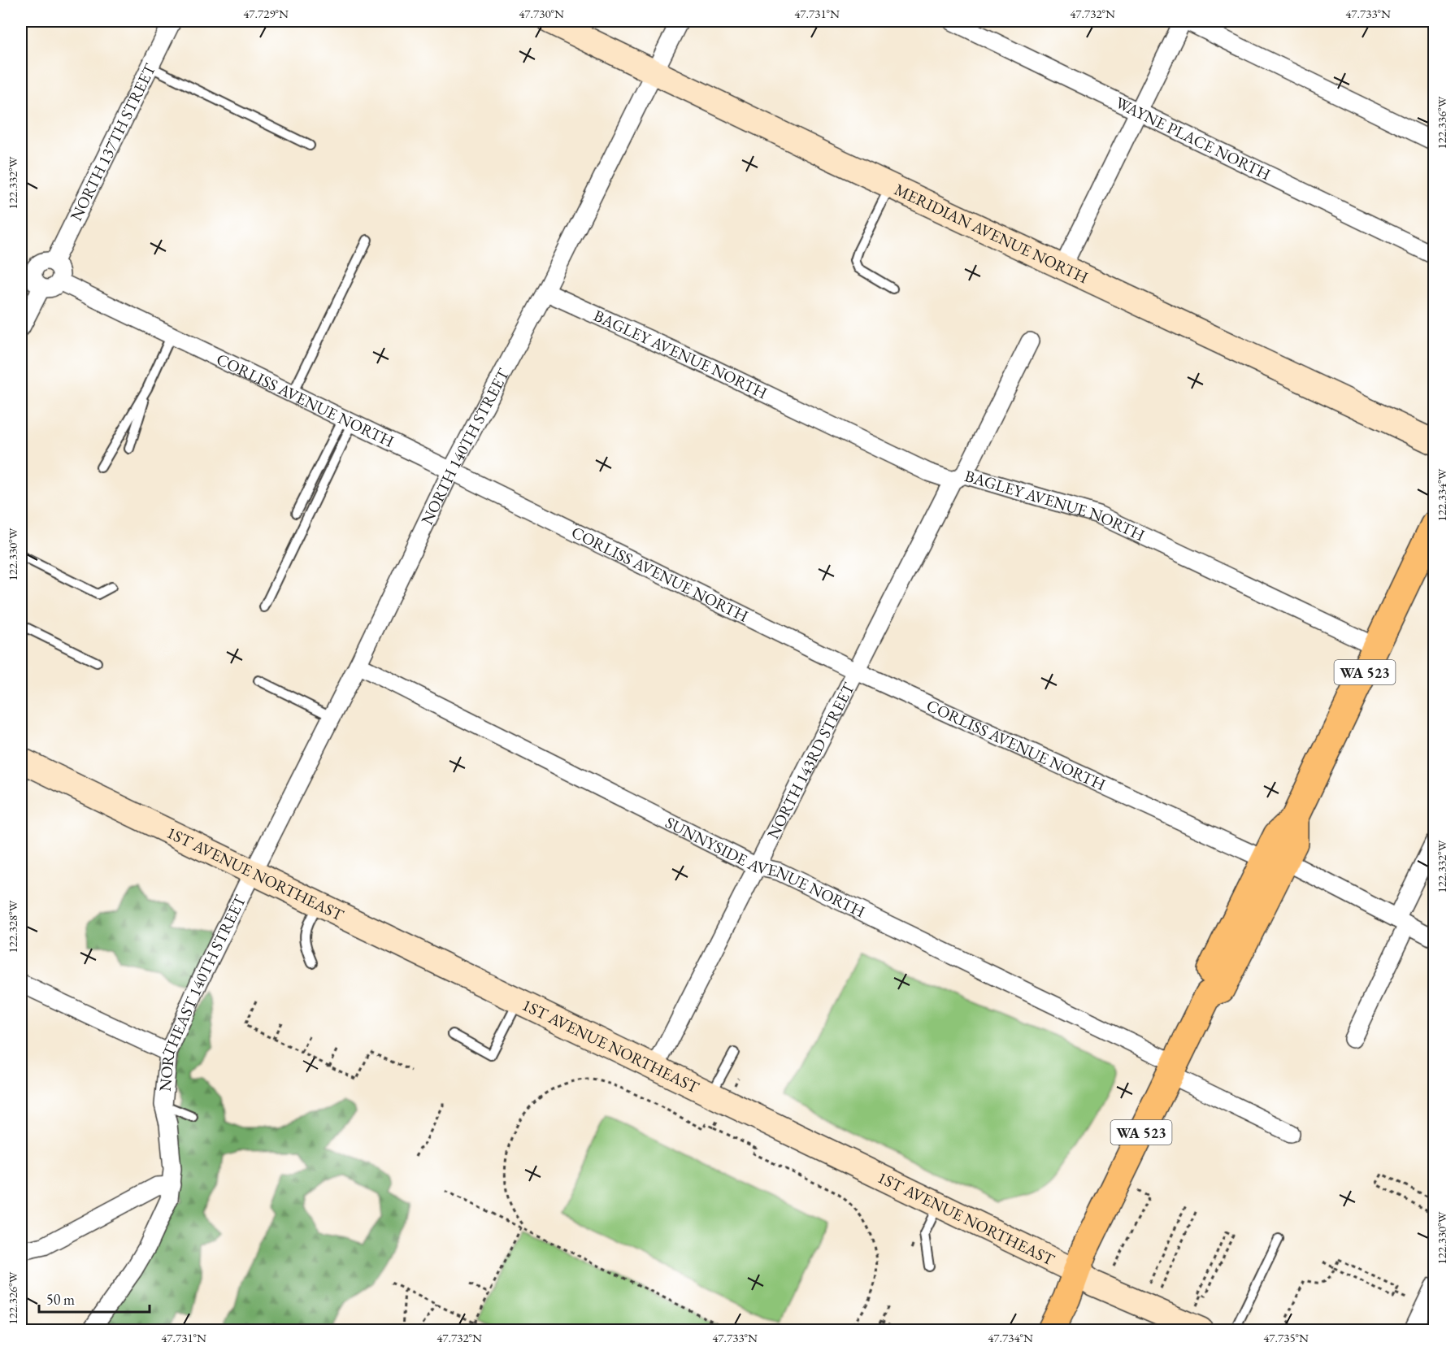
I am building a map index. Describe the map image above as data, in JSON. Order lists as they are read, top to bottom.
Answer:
{
  "streets": {
    "main road": ["WA 523"],
    "street": [
      "WAYNE PLACE NORTH",
      "NORTH 137TH STREET",
      "MERIDIAN AVENUE NORTH",
      "BAGLEY AVENUE NORTH",
      "CORLISS AVENUE NORTH",
      "NORTH 140TH STREET",
      "NORTH 143RD STREET",
      "SUNNYSIDE AVENUE NORTH",
      "1ST AVENUE NORTHEAST",
      "NORTHEAST 140TH STREET"
    ]
  },
  "crossings": [
    ["NORTH 137TH STREET", "CORLISS AVENUE NORTH"],
    ["MERIDIAN AVENUE NORTH", "NORTH 140TH STREET"],
    ["BAGLEY AVENUE NORTH", "NORTH 140TH STREET"],
    ["BAGLEY AVENUE NORTH", "WA 523"],
    ["BAGLEY AVENUE NORTH", "NORTH 143RD STREET"],
    ["CORLISS AVENUE NORTH", "NORTH 140TH STREET"],
    ["CORLISS AVENUE NORTH", "WA 523"],
    ["CORLISS AVENUE NORTH", "NORTH 143RD STREET"],
    ["NORTH 140TH STREET", "SUNNYSIDE AVENUE NORTH"],
    ["NORTH 140TH STREET", "1ST AVENUE NORTHEAST"],
    ["NORTH 140TH STREET", "NORTHEAST 140TH STREET"],
    ["WA 523", "SUNNYSIDE AVENUE NORTH"],
    ["WA 523", "1ST AVENUE NORTHEAST"],
    ["NORTH 143RD STREET", "SUNNYSIDE AVENUE NORTH"],
    ["NORTH 143RD STREET", "1ST AVENUE NORTHEAST"],
    ["1ST AVENUE NORTHEAST", "NORTHEAST 140TH STREET"]
  ],
  "scale_bar": "50 m",
  "coordinates": [
    "47.729°N",
    "47.730°N",
    "47.731°N",
    "47.732°N",
    "47.733°N",
    "122.336°W",
    "122.332°W",
    "122.334°W",
    "122.330°W",
    "122.328°W",
    "122.326°W",
    "47.734°N",
    "47.735°N"
  ]
}
